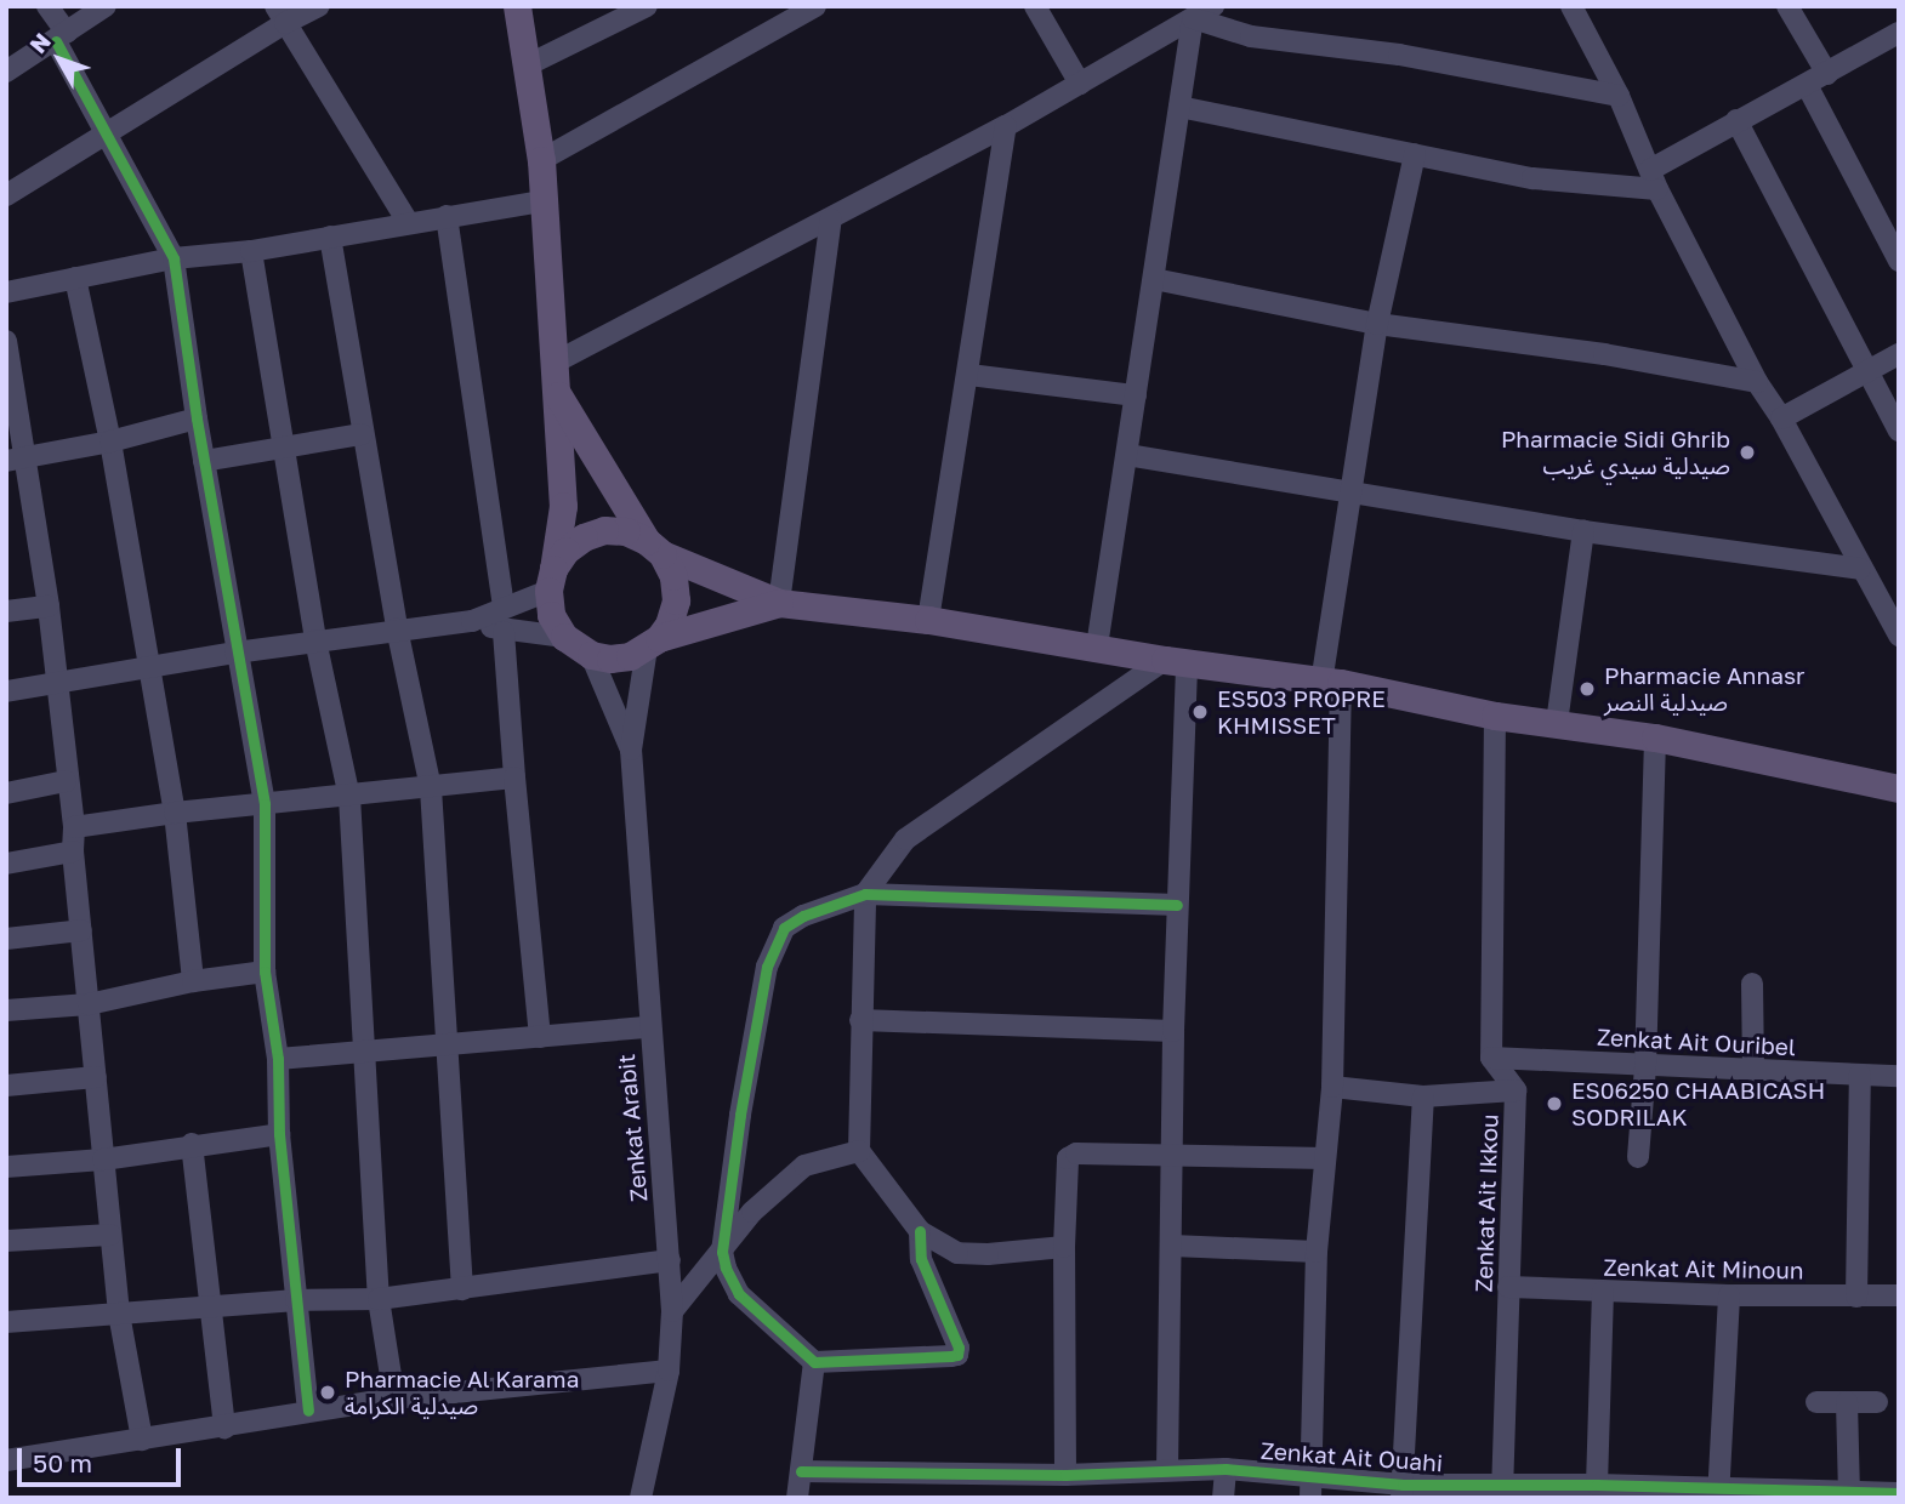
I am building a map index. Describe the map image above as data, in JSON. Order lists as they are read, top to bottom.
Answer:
{
  "streets": {
    "street": [
      "Zenkat Ait Ouribel",
      "Zenkat Arabit",
      "Zenkat Ait Ikkou",
      "Zenkat Ait Minoun",
      "Zenkat Ait Ouahi"
    ]
  },
  "crossings": [
    ["Zenkat Ait Ouribel", "Zenkat Ait Ikkou"],
    ["Zenkat Ait Ikkou", "Zenkat Ait Minoun"],
    ["Zenkat Ait Ikkou", "Zenkat Ait Ouahi"]
  ],
  "places": [
    "Pharmacie Sidi Ghrib صيدلية سيدي غريب",
    "Pharmacie Annasr صيدلية النصر",
    "ES503 PROPRE KHMISSET",
    "ES06250 CHAABICASH SODRILAK",
    "Pharmacie Al Karama صيدلية الكرامة"
  ],
  "scale_bar": "50 m",
  "north": "top left"
}
